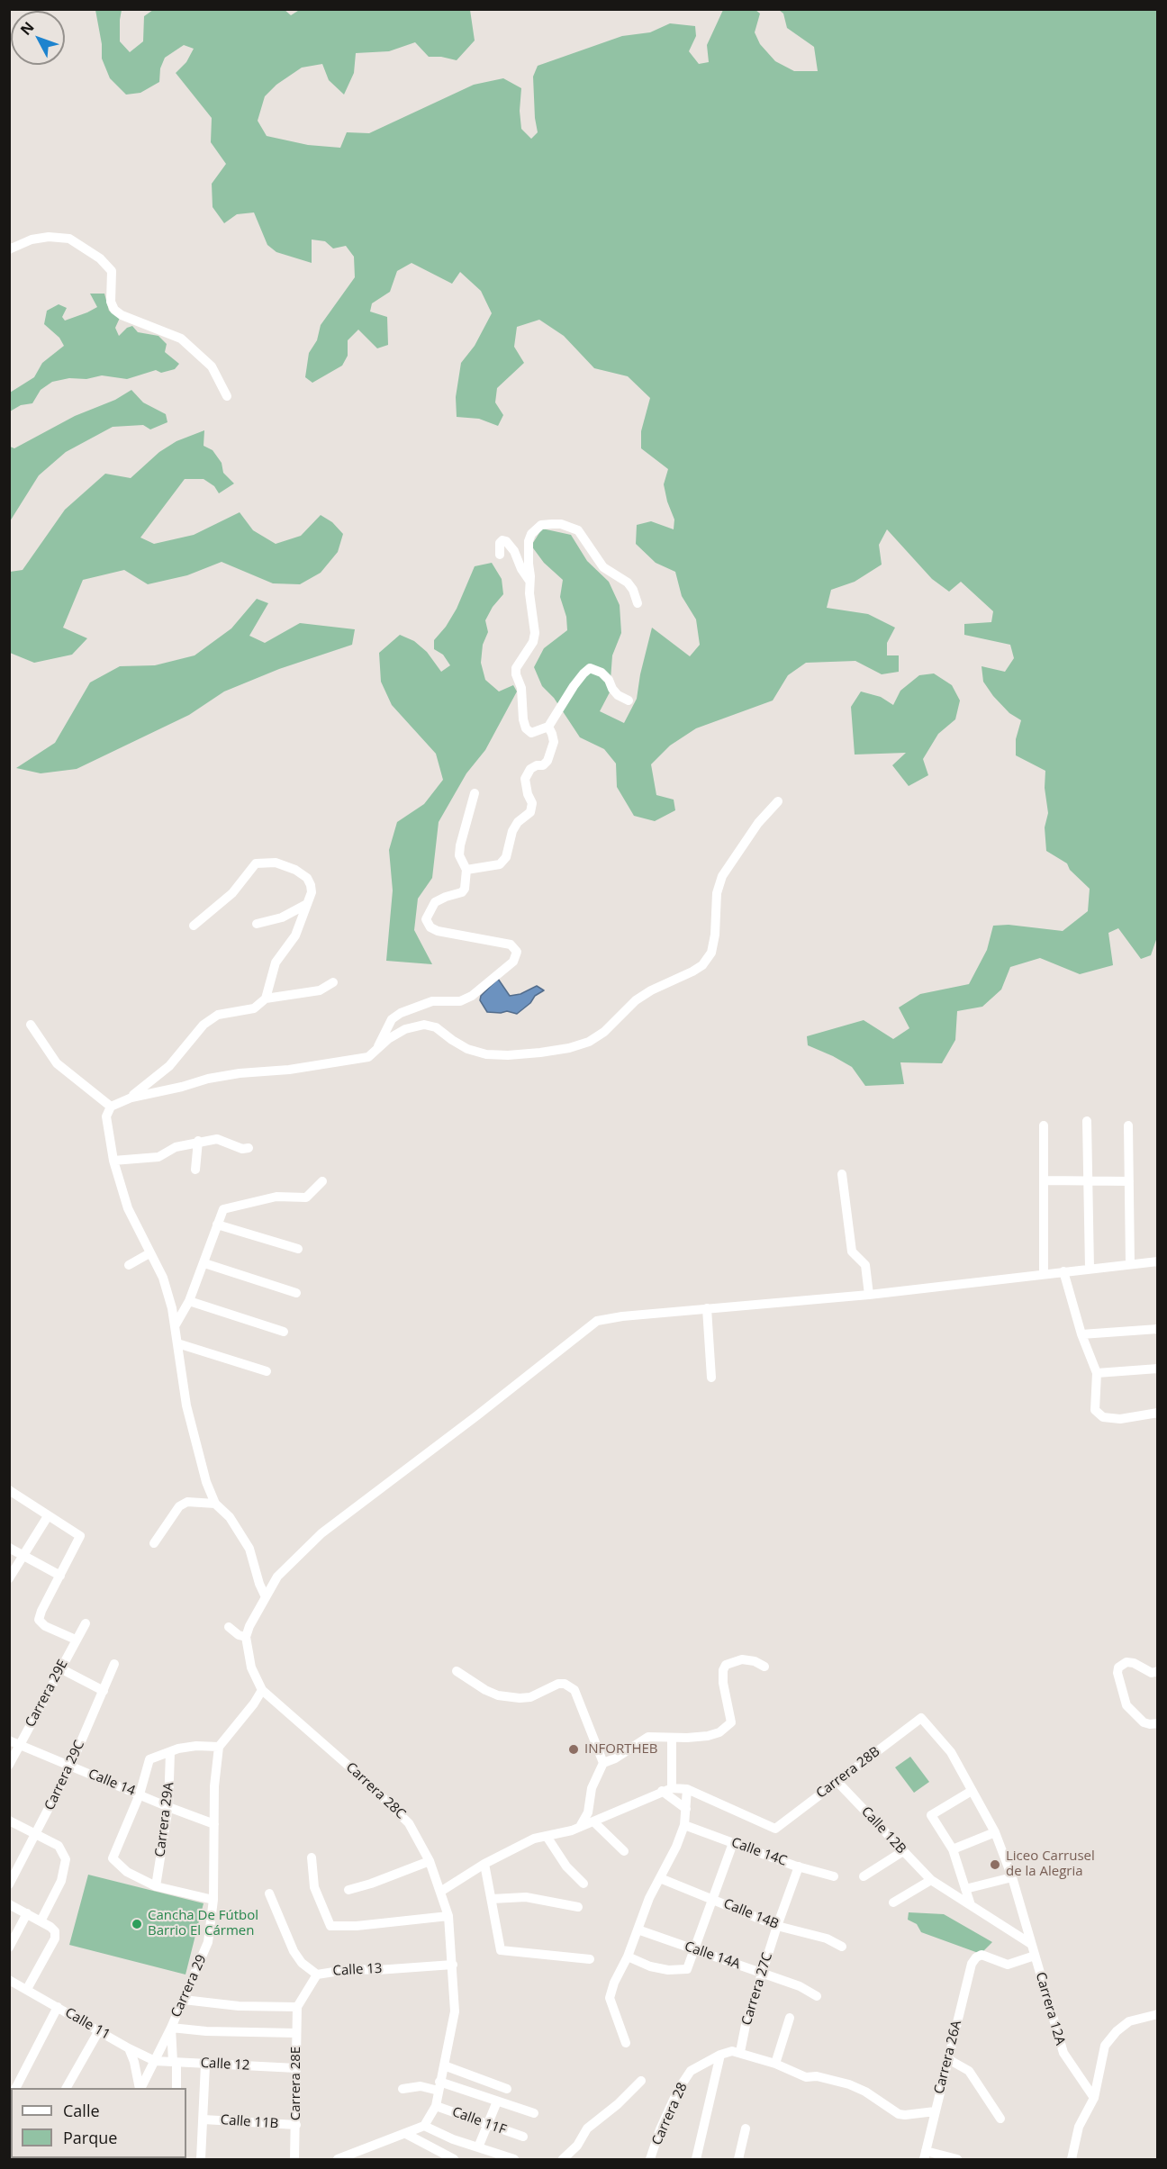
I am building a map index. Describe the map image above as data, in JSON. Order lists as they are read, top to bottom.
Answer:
{
  "streets": {
    "street": [
      "Carrera 29E",
      "Carrera 28B",
      "Carrera 29C",
      "Calle 14",
      "Carrera 28C",
      "Carrera 29A",
      "Calle 12B",
      "Calle 14C",
      "Calle 14B",
      "Calle 14A",
      "Calle 13",
      "Carrera 29",
      "Carrera 27C",
      "Carrera 12A",
      "Calle 11",
      "Carrera 26A",
      "Calle 12",
      "Carrera 28E",
      "Carrera 28",
      "Calle 11F",
      "Calle 11B"
    ]
  },
  "crossings": [
    ["Carrera 29E", "Calle 14"],
    ["Carrera 28B", "Calle 12B"],
    ["Carrera 28B", "Carrera 12A"],
    ["Carrera 29C", "Calle 14"],
    ["Calle 14", "Carrera 29A"],
    ["Calle 14", "Carrera 29"],
    ["Carrera 28C", "Calle 13"],
    ["Carrera 28C", "Calle 11F"],
    ["Calle 12B", "Carrera 12A"],
    ["Calle 14C", "Carrera 27C"],
    ["Calle 14B", "Carrera 27C"],
    ["Calle 14A", "Carrera 27C"],
    ["Calle 13", "Carrera 28E"],
    ["Carrera 29", "Calle 11"],
    ["Carrera 29", "Calle 12"],
    ["Carrera 12A", "Carrera 26A"],
    ["Calle 11", "Calle 12"],
    ["Calle 12", "Carrera 28E"],
    ["Carrera 28E", "Calle 11B"]
  ],
  "places": ["INFORTHEB", "Liceo Carrusel de la Alegria", "Cancha De Fútbol Barrio El Cármen"],
  "legend": ["Calle", "Parque"],
  "north": "top left"
}
